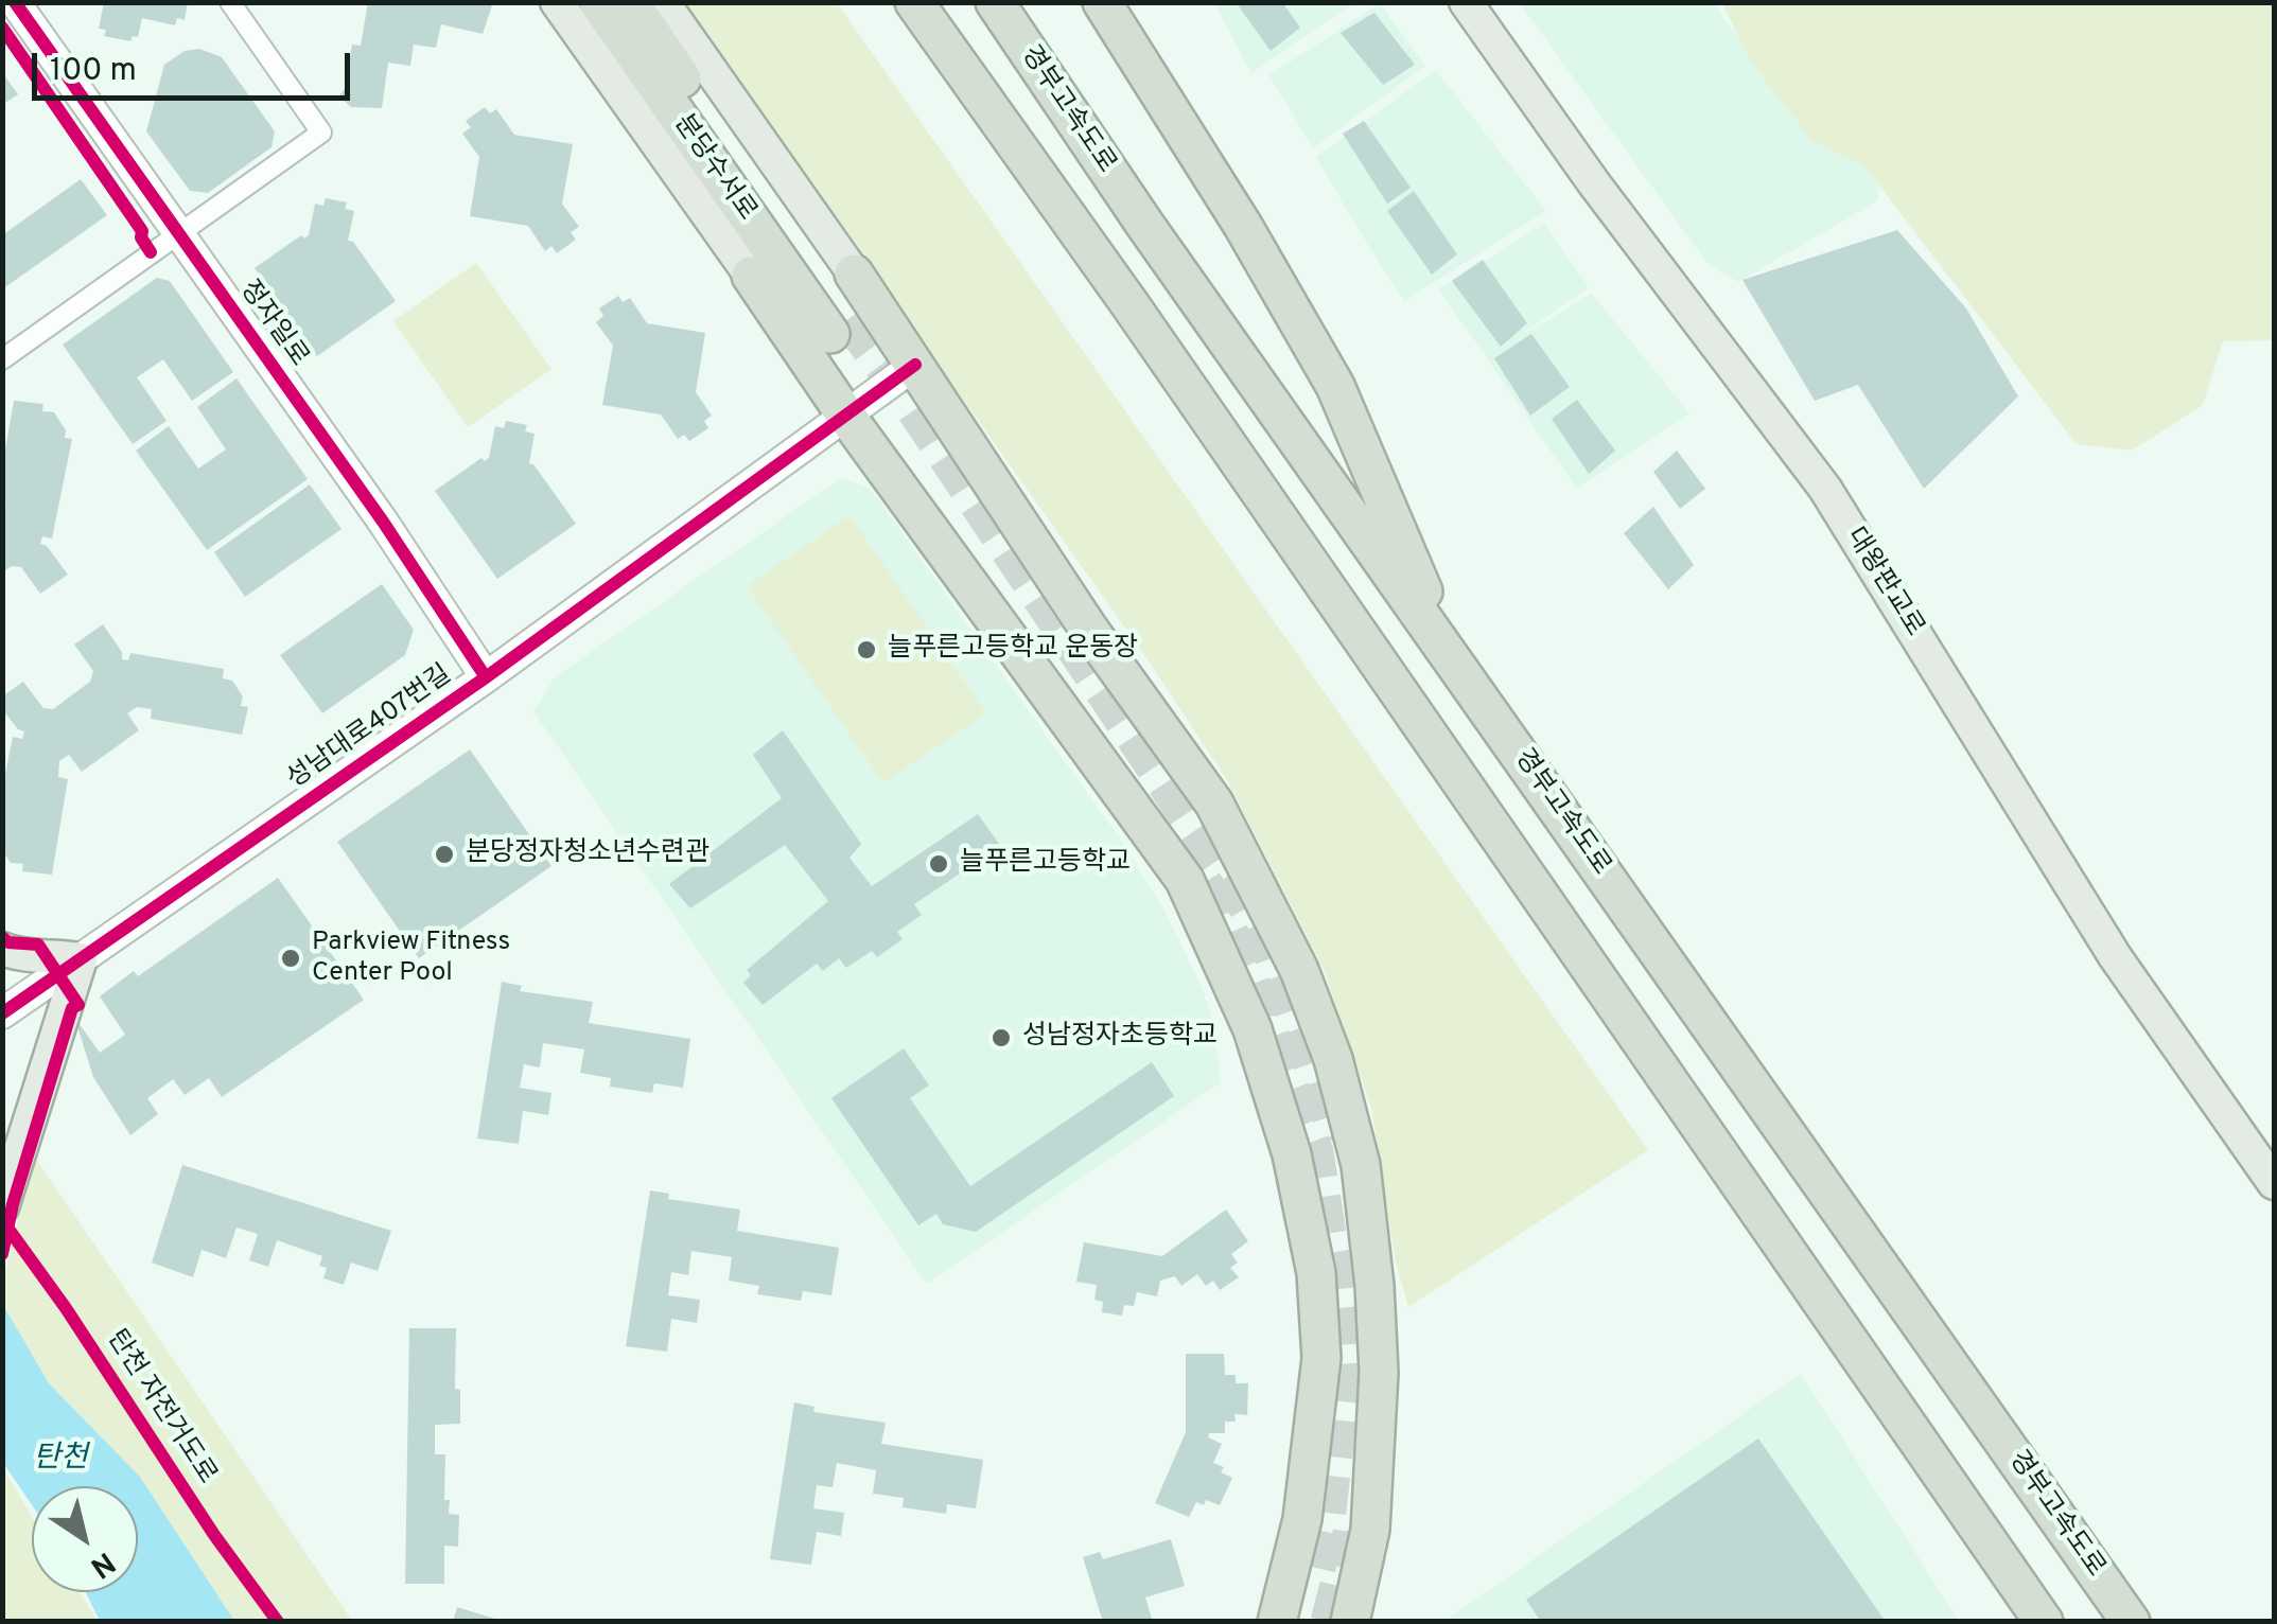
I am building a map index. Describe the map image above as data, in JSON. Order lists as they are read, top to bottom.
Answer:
{
  "streets": {
    "highway": ["경부고속도로", "분당수서로"],
    "main road": ["대왕판교로"],
    "street": ["정자일로", "성남대로407번길"],
    "cycle path": ["탄천 자전거도로"]
  },
  "crossings": [
    ["정자일로", "성남대로407번길"]
  ],
  "water": ["탄천"],
  "places": [
    "늘푸른고등학교 운동장",
    "분당정자청소년수련관",
    "늘푸른고등학교",
    "Parkview Fitness Center Pool",
    "성남정자초등학교"
  ],
  "scale_bar": "100 m",
  "north": "bottom right"
}
